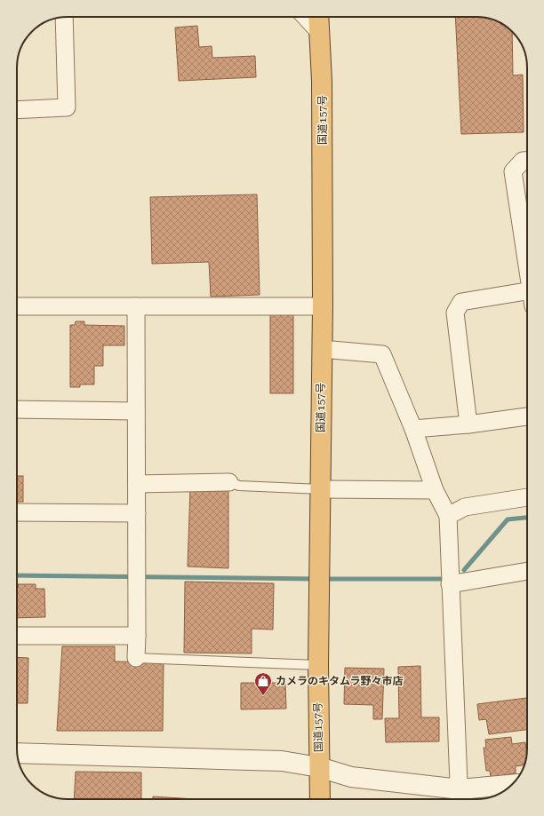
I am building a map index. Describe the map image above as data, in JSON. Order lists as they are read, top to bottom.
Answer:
{
  "streets": {
    "highway": ["国道157号"]
  },
  "places": {
    "shop": ["カメラのキタムラ野々市店"]
  }
}
